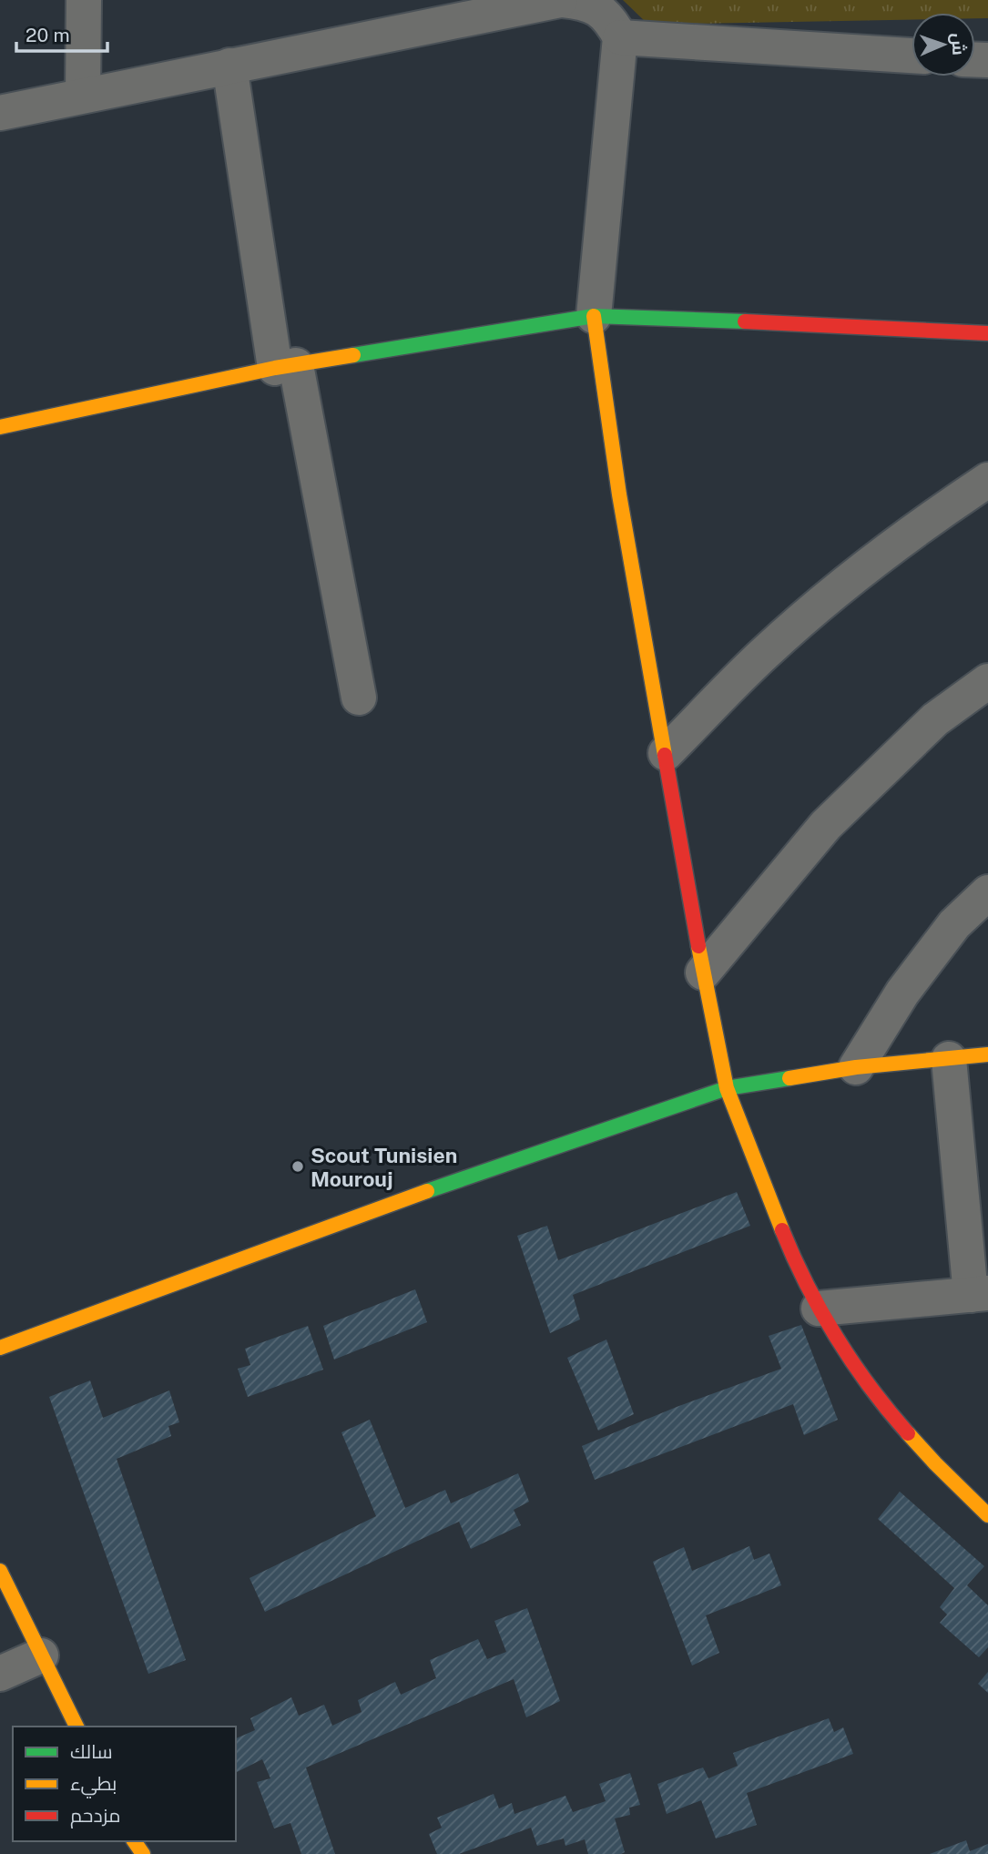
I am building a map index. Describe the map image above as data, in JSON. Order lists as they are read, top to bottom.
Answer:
{
  "places": ["Scout Tunisien Mourouj"],
  "legend": ["سالك", "بطيء", "مزدحم"],
  "scale_bar": "20 m",
  "north": "right"
}
